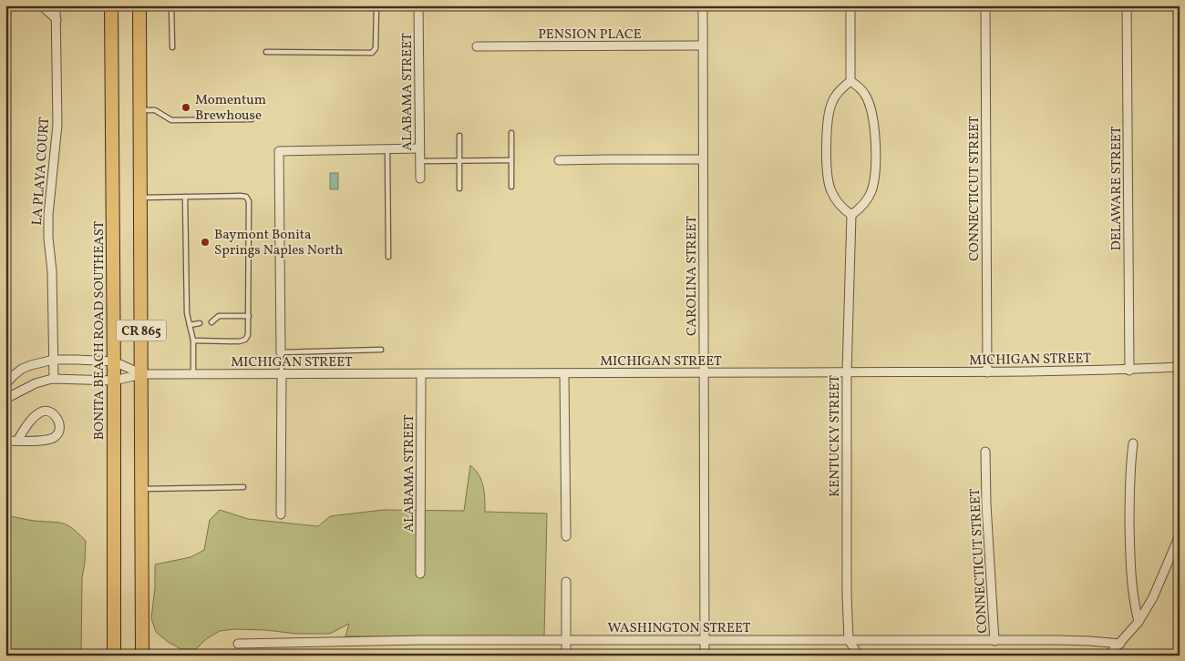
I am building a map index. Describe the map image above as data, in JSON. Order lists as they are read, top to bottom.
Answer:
{
  "streets": {
    "main road": ["BONITA BEACH ROAD SOUTHEAST", "CR 865"],
    "street": [
      "PENSION PLACE",
      "ALABAMA STREET",
      "LA PLAYA COURT",
      "CONNECTICUT STREET",
      "DELAWARE STREET",
      "CAROLINA STREET",
      "MICHIGAN STREET",
      "KENTUCKY STREET",
      "WASHINGTON STREET"
    ]
  },
  "crossings": [
    ["PENSION PLACE", "CAROLINA STREET"],
    ["ALABAMA STREET", "MICHIGAN STREET"],
    ["CONNECTICUT STREET", "MICHIGAN STREET"],
    ["CONNECTICUT STREET", "WASHINGTON STREET"],
    ["DELAWARE STREET", "MICHIGAN STREET"],
    ["CAROLINA STREET", "MICHIGAN STREET"],
    ["CAROLINA STREET", "WASHINGTON STREET"],
    ["CR 865", "MICHIGAN STREET"],
    ["MICHIGAN STREET", "KENTUCKY STREET"],
    ["KENTUCKY STREET", "WASHINGTON STREET"]
  ],
  "places": ["Momentum Brewhouse", "Baymont Bonita Springs Naples North"]
}
